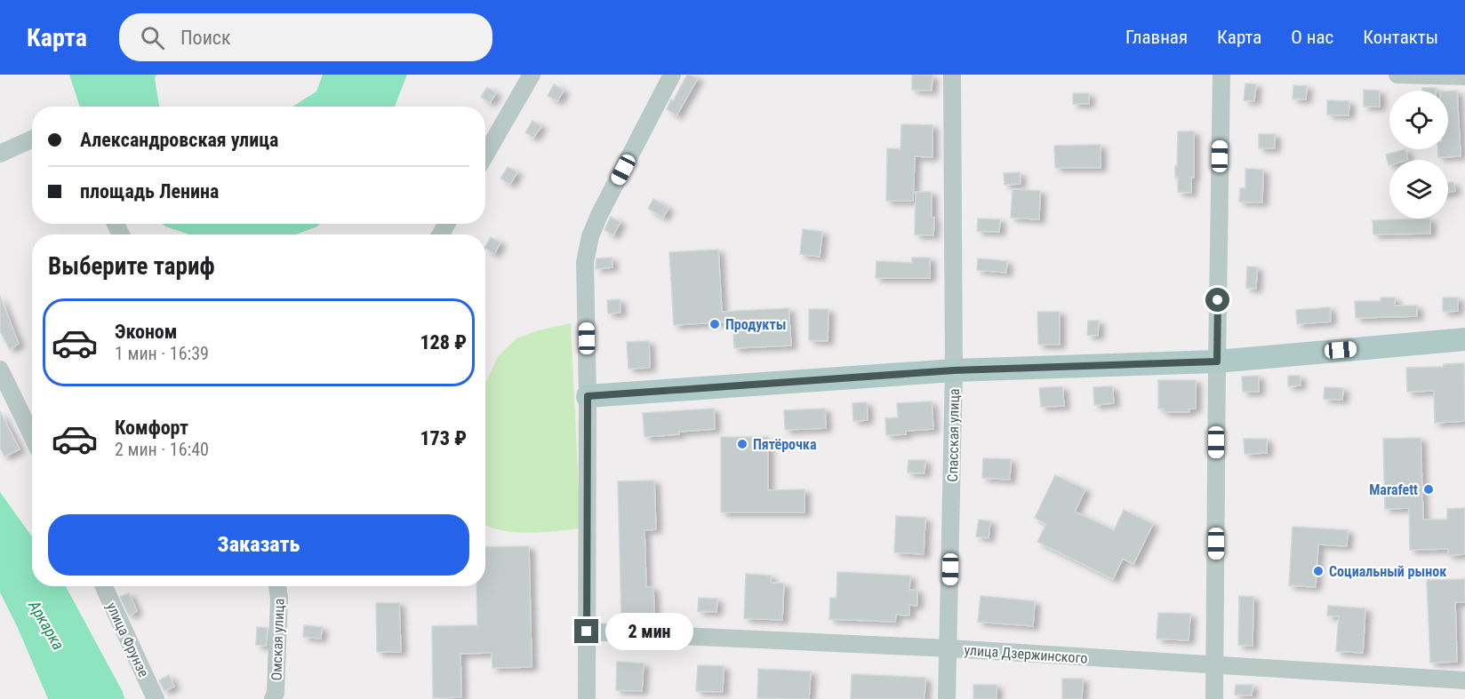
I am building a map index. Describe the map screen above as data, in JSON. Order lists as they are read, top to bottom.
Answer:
{
  "streets": {
    "street": [
      "Спасская улица",
      "улица Фрунзе",
      "Омская улица",
      "улица Дзержинского"
    ]
  },
  "crossings": [
    ["Спасская улица", "улица Дзержинского"]
  ],
  "water": ["Аркарка"],
  "places": [
    "Продукты",
    "Пятёрочка",
    "Marafett",
    "Социальный рынок"
  ],
  "page": {
    "header": "Карта",
    "search": "Поиск",
    "nav": [
      "Главная",
      "Карта",
      "О нас",
      "Контакты"
    ],
    "banner": ["Александровская улица", "площадь Ленина"],
    "heading": "Выберите тариф",
    "list": [
      {
        "name": "Эконом",
        "note": "1 мин · 16:39",
        "value": "128 ₽"
      },
      {
        "name": "Комфорт",
        "note": "2 мин · 16:40",
        "value": "173 ₽"
      }
    ],
    "buttons": "Заказать",
    "bubble": "2 мин"
  }
}
